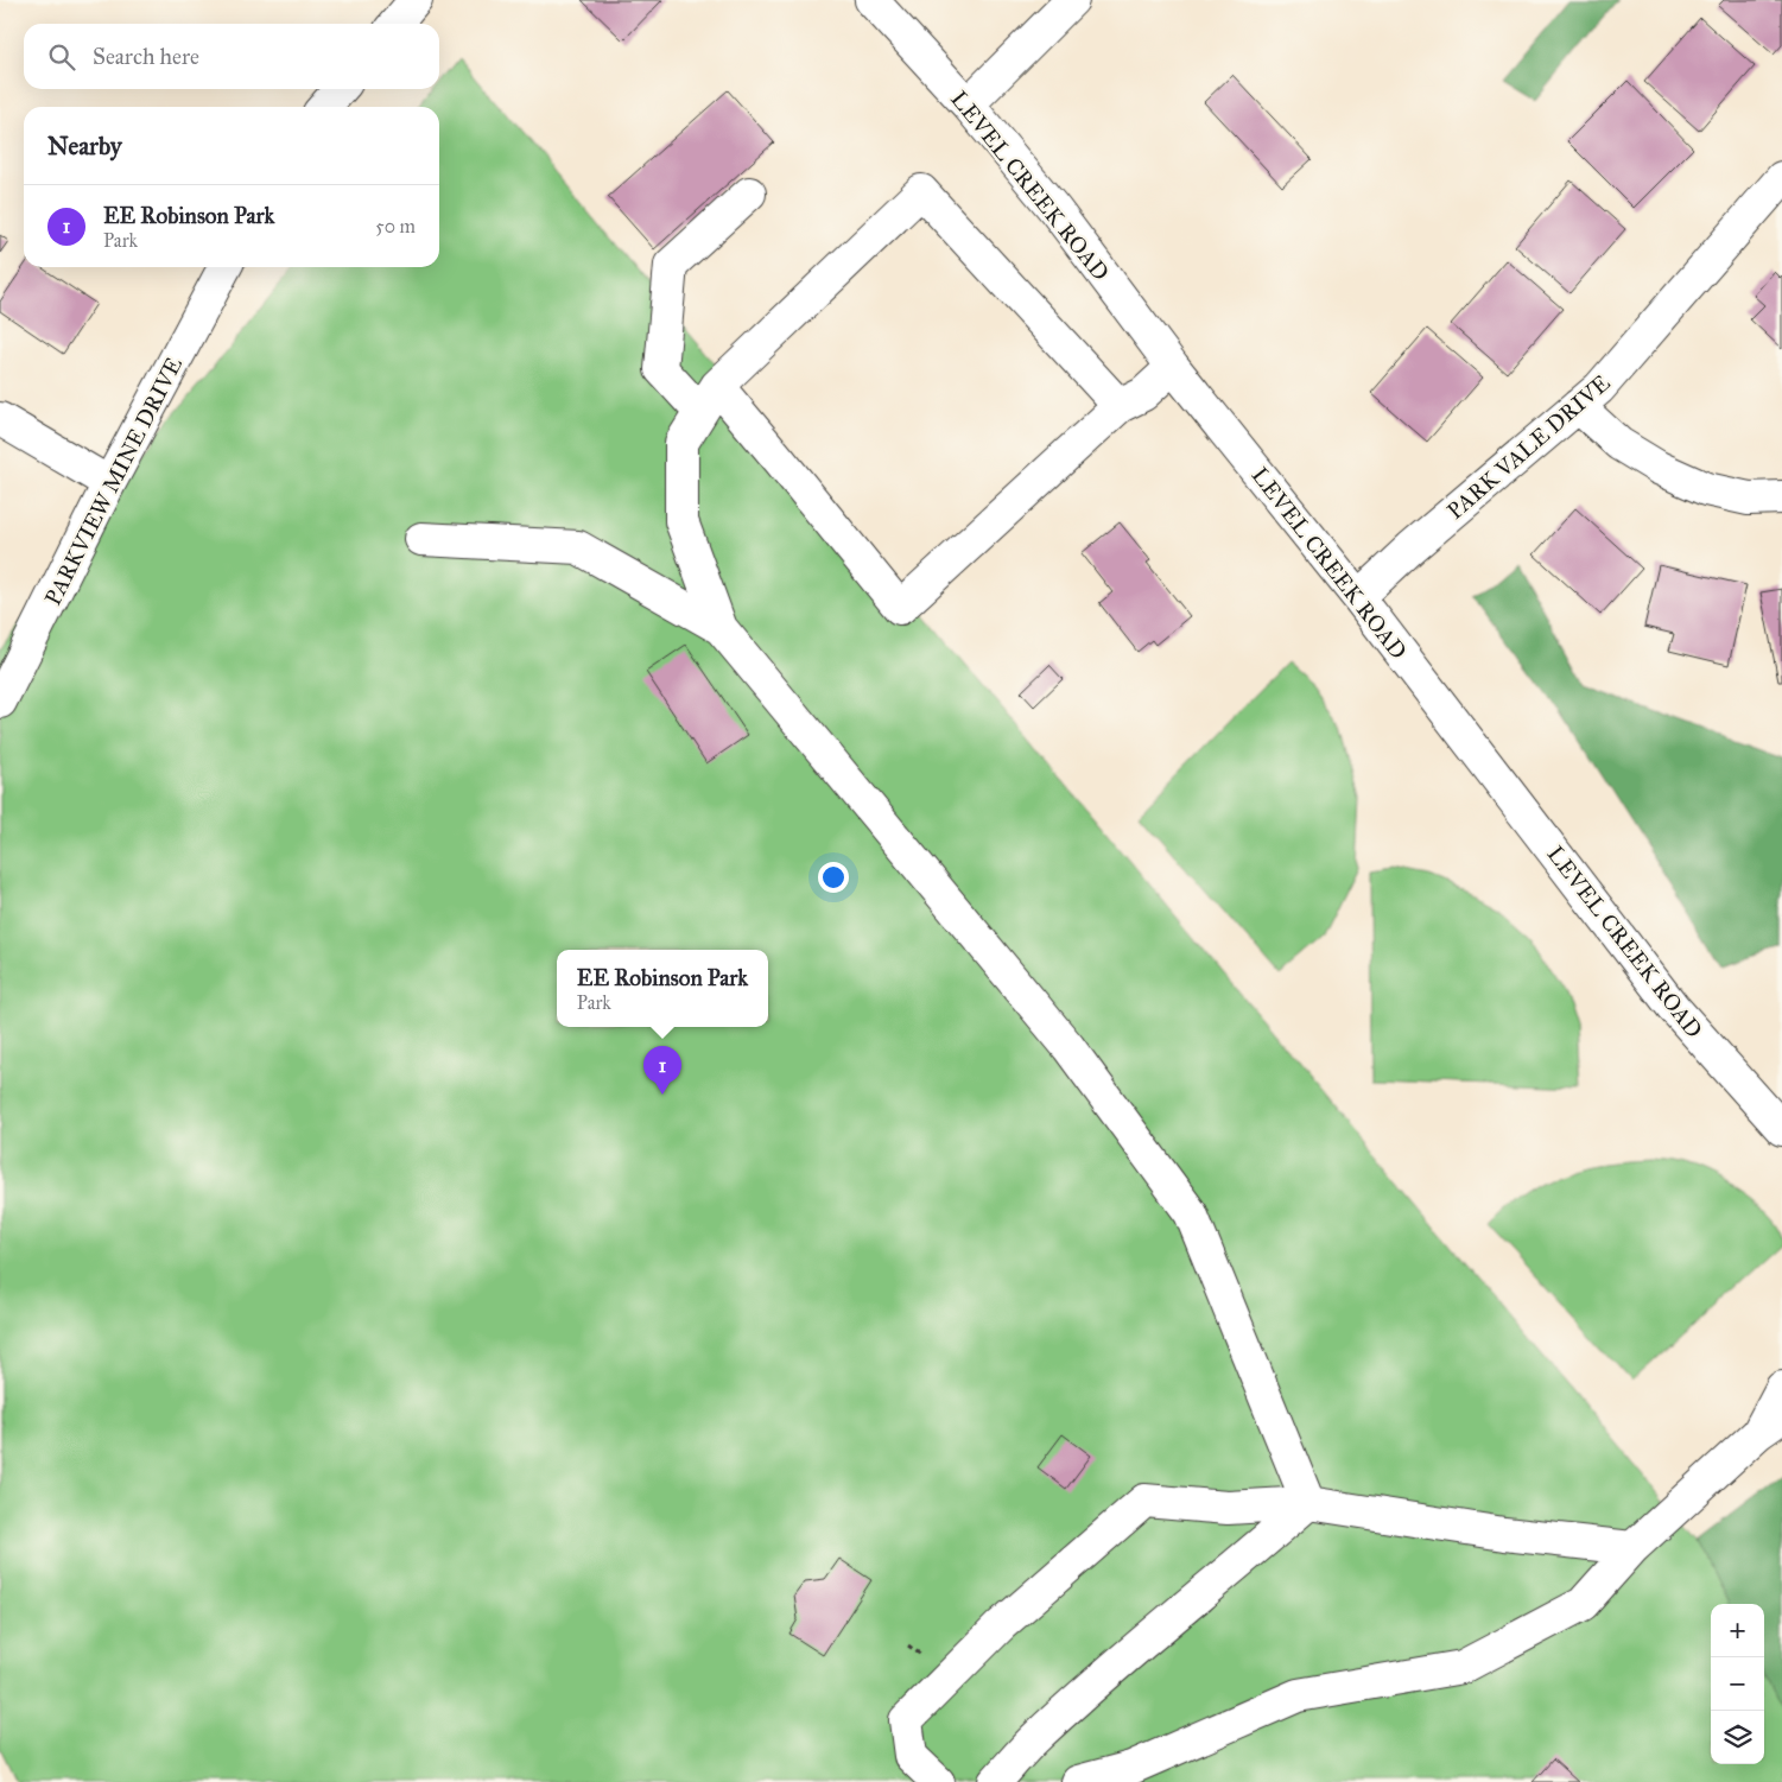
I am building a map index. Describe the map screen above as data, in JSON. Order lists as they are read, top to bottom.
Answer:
{
  "streets": {
    "street": ["LEVEL CREEK ROAD", "PARK VALE DRIVE", "PARKVIEW MINE DRIVE"]
  },
  "crossings": [
    ["LEVEL CREEK ROAD", "PARK VALE DRIVE"]
  ],
  "page": {
    "search": "Search here",
    "heading": "Nearby",
    "list": [
      {
        "mark": "1",
        "name": "EE Robinson Park",
        "note": "Park",
        "value": "50 m"
      }
    ],
    "popup": ["EE Robinson Park", "Park"],
    "pins": "1",
    "map_buttons": ["+", "−"]
  }
}
